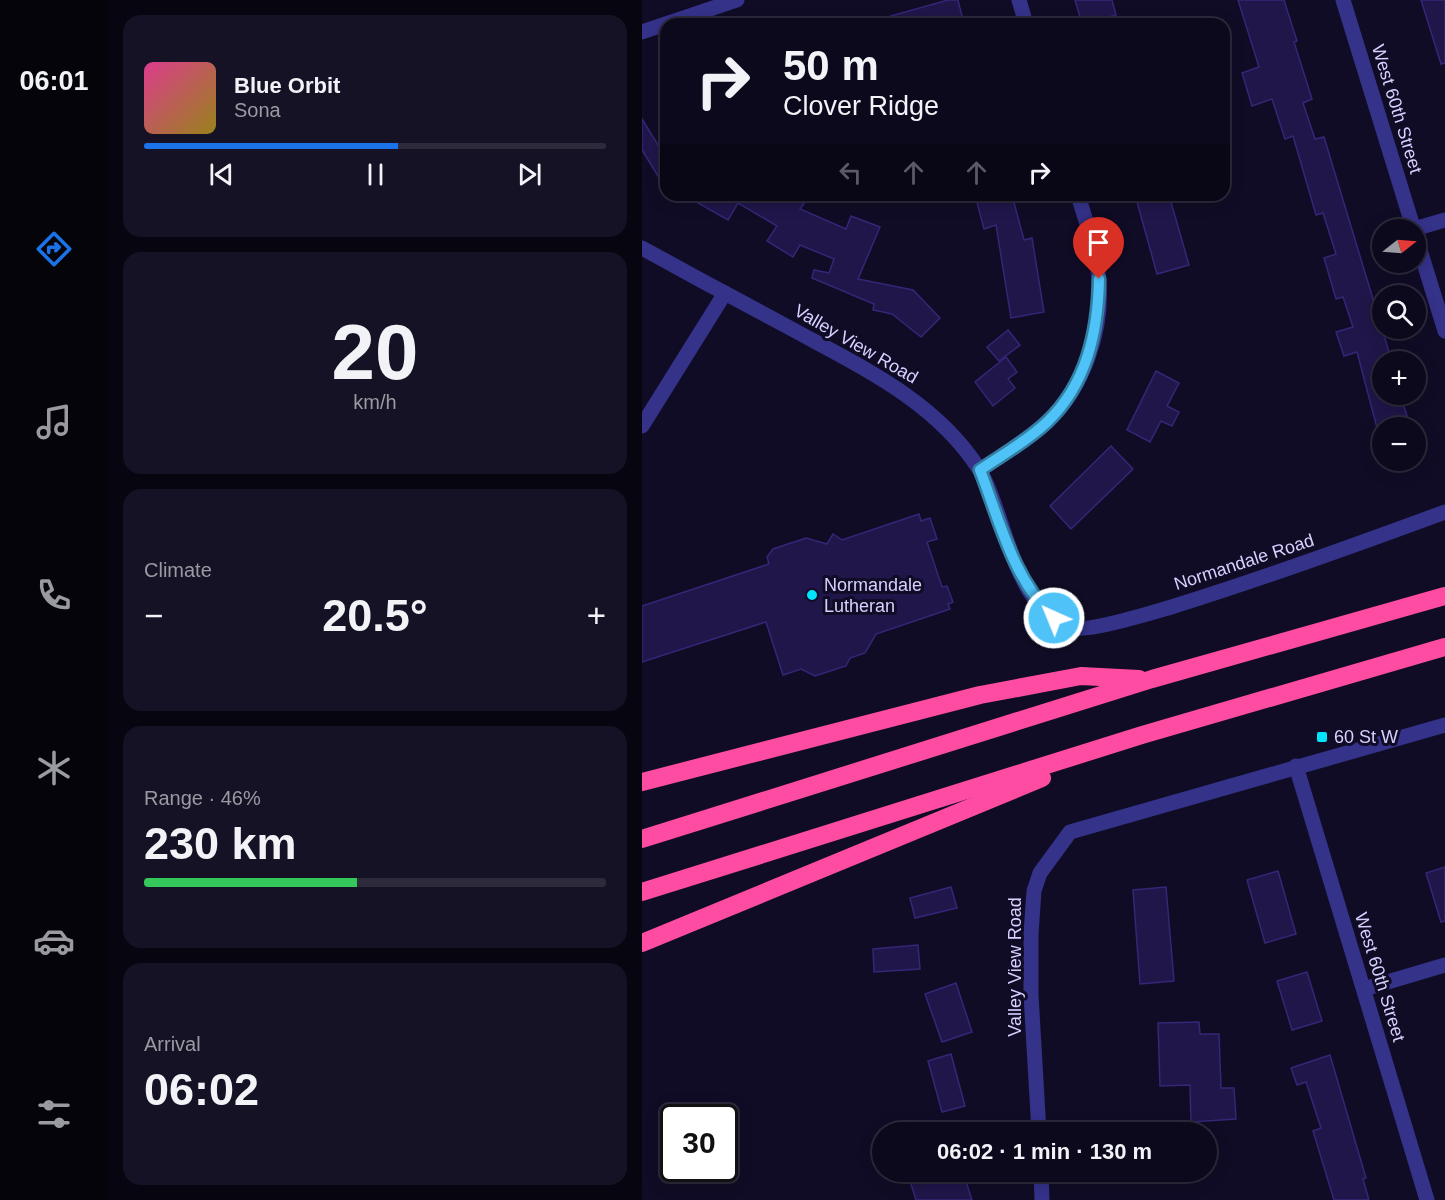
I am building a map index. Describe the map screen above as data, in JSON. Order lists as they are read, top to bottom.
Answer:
{
  "streets": {
    "street": ["West 60th Street", "Valley View Road", "Normandale Road"]
  },
  "crossings": [
    ["West 60th Street", "Valley View Road"],
    ["Valley View Road", "Normandale Road"]
  ],
  "places": {
    "other": ["Normandale Lutheran"],
    "transit": ["60 St W"]
  },
  "north": "right",
  "page": {
    "tabs": "06:01",
    "turn": ["50 m", "Clover Ridge"],
    "song": ["Blue Orbit", "Sona"],
    "map_buttons": ["+", "−"],
    "tile": [
      ["20", "km/h"],
      "Climate",
      ["Range · 46%", "230 km"],
      ["Arrival", "06:02"]
    ],
    "heat": ["−", "20.5°", "+"],
    "limit": "30",
    "trip": "06:02 · 1 min · 130 m"
  }
}
